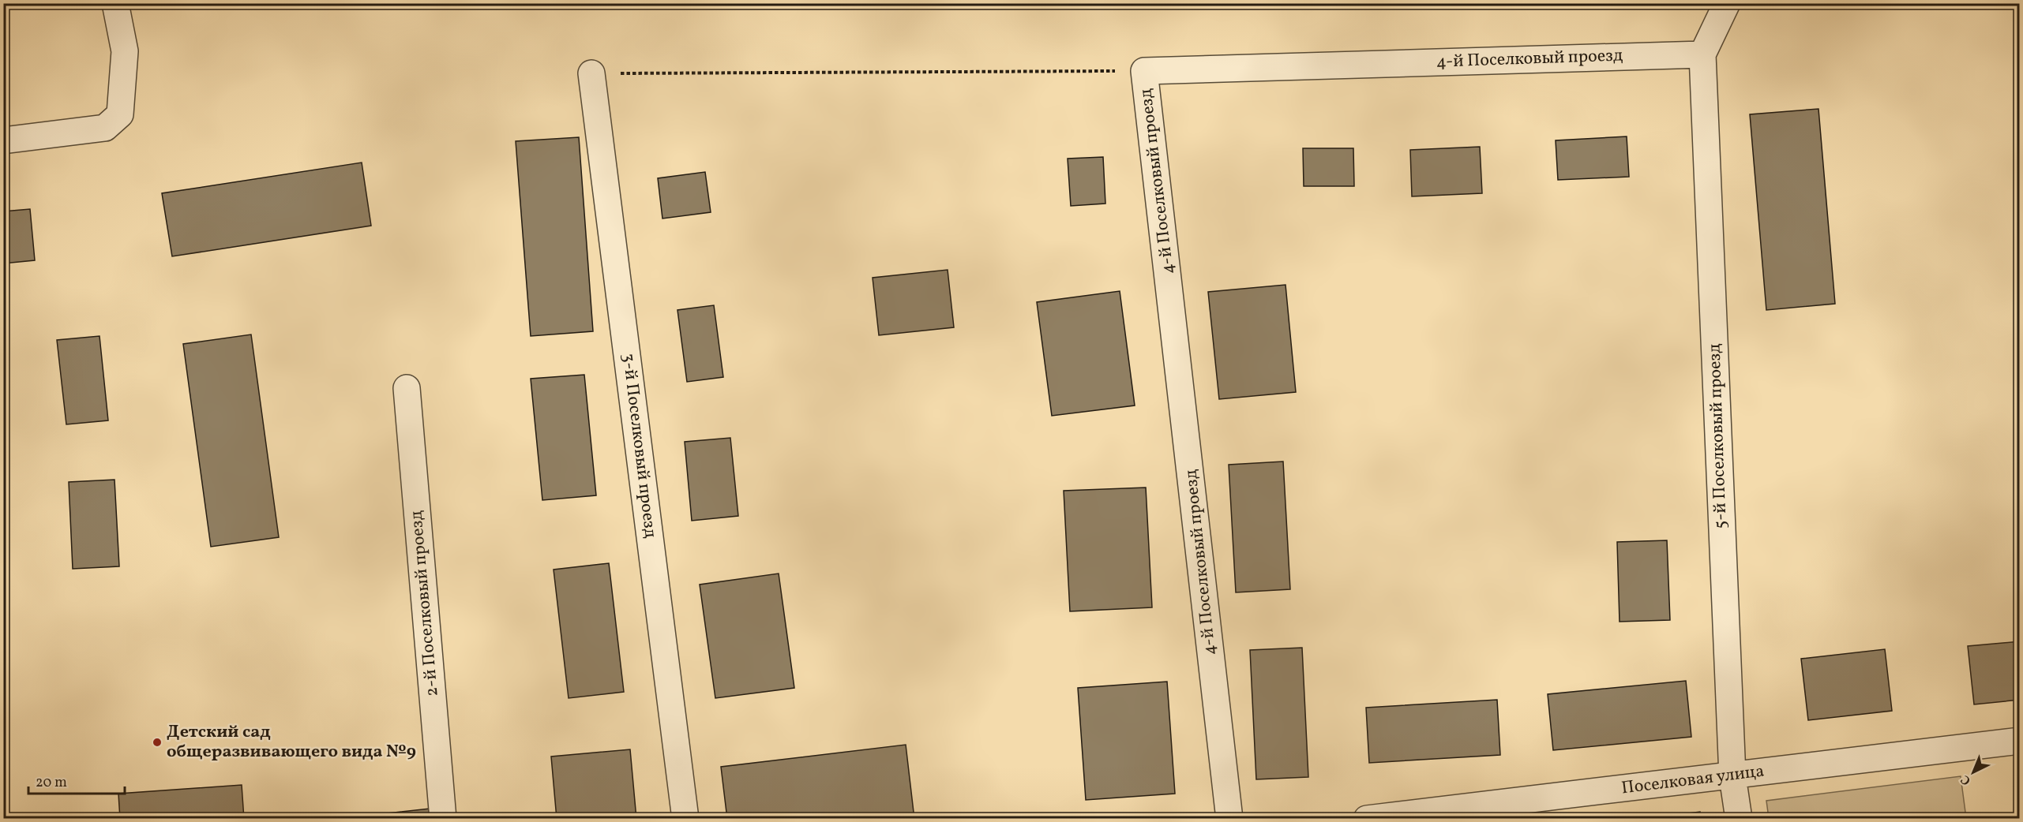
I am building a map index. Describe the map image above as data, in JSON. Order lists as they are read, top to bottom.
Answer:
{
  "streets": {
    "street": [
      "4-й Поселковый проезд",
      "5-й Поселковый проезд",
      "3-й Поселковый проезд",
      "2-й Поселковый проезд",
      "Поселковая улица"
    ]
  },
  "crossings": [
    ["4-й Поселковый проезд", "5-й Поселковый проезд"],
    ["5-й Поселковый проезд", "Поселковая улица"]
  ],
  "places": ["Детский сад общеразвивающего вида №9"],
  "scale_bar": "20 m",
  "north": "bottom left"
}
